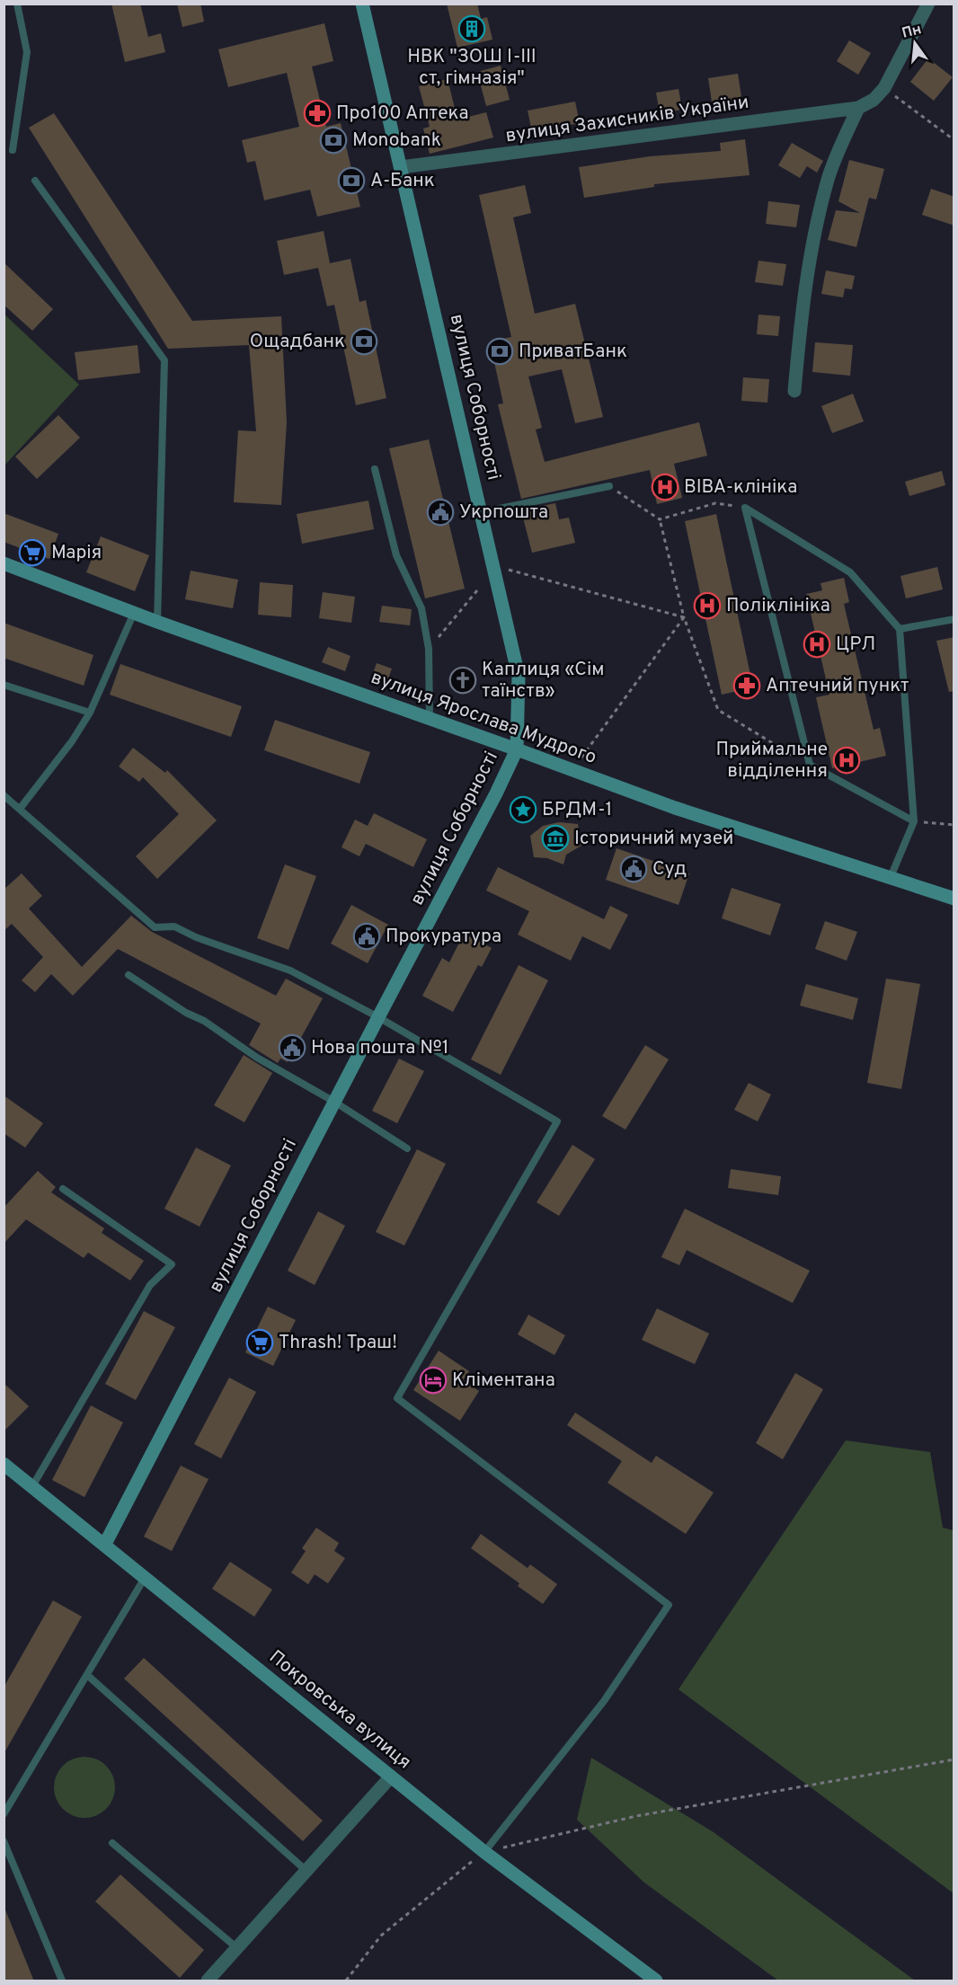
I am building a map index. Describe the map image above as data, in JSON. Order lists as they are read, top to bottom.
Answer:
{
  "streets": {
    "main road": ["вулиця Соборності", "вулиця Ярослава Мудрого", "Покровська вулиця"],
    "street": ["вулиця Захисників України"]
  },
  "crossings": [
    ["вулиця Захисників України", "вулиця Соборності"],
    ["вулиця Соборності", "вулиця Ярослава Мудрого"],
    ["вулиця Соборності", "Покровська вулиця"]
  ],
  "places": {
    "building": ["НВК \"ЗОШ І-ІІІ ст, гімназія\""],
    "pharmacy": ["Про100 Аптека", "Аптечний пункт"],
    "bank": [
      "Monobank",
      "А-Банк",
      "Ощадбанк",
      "ПриватБанк"
    ],
    "hospital": [
      "ВІВА-клініка",
      "Поліклініка",
      "ЦРЛ",
      "Приймальне відділення"
    ],
    "public building": [
      "Укрпошта",
      "Суд",
      "Прокуратура",
      "Нова пошта №1"
    ],
    "supermarket": ["Марія", "Thrash! Траш!"],
    "church": ["Каплиця «Сім таїнств»"],
    "place": ["БРДМ-1"],
    "museum": ["Історичний музей"],
    "hotel": ["Кліментана"]
  },
  "north": "top"
}
